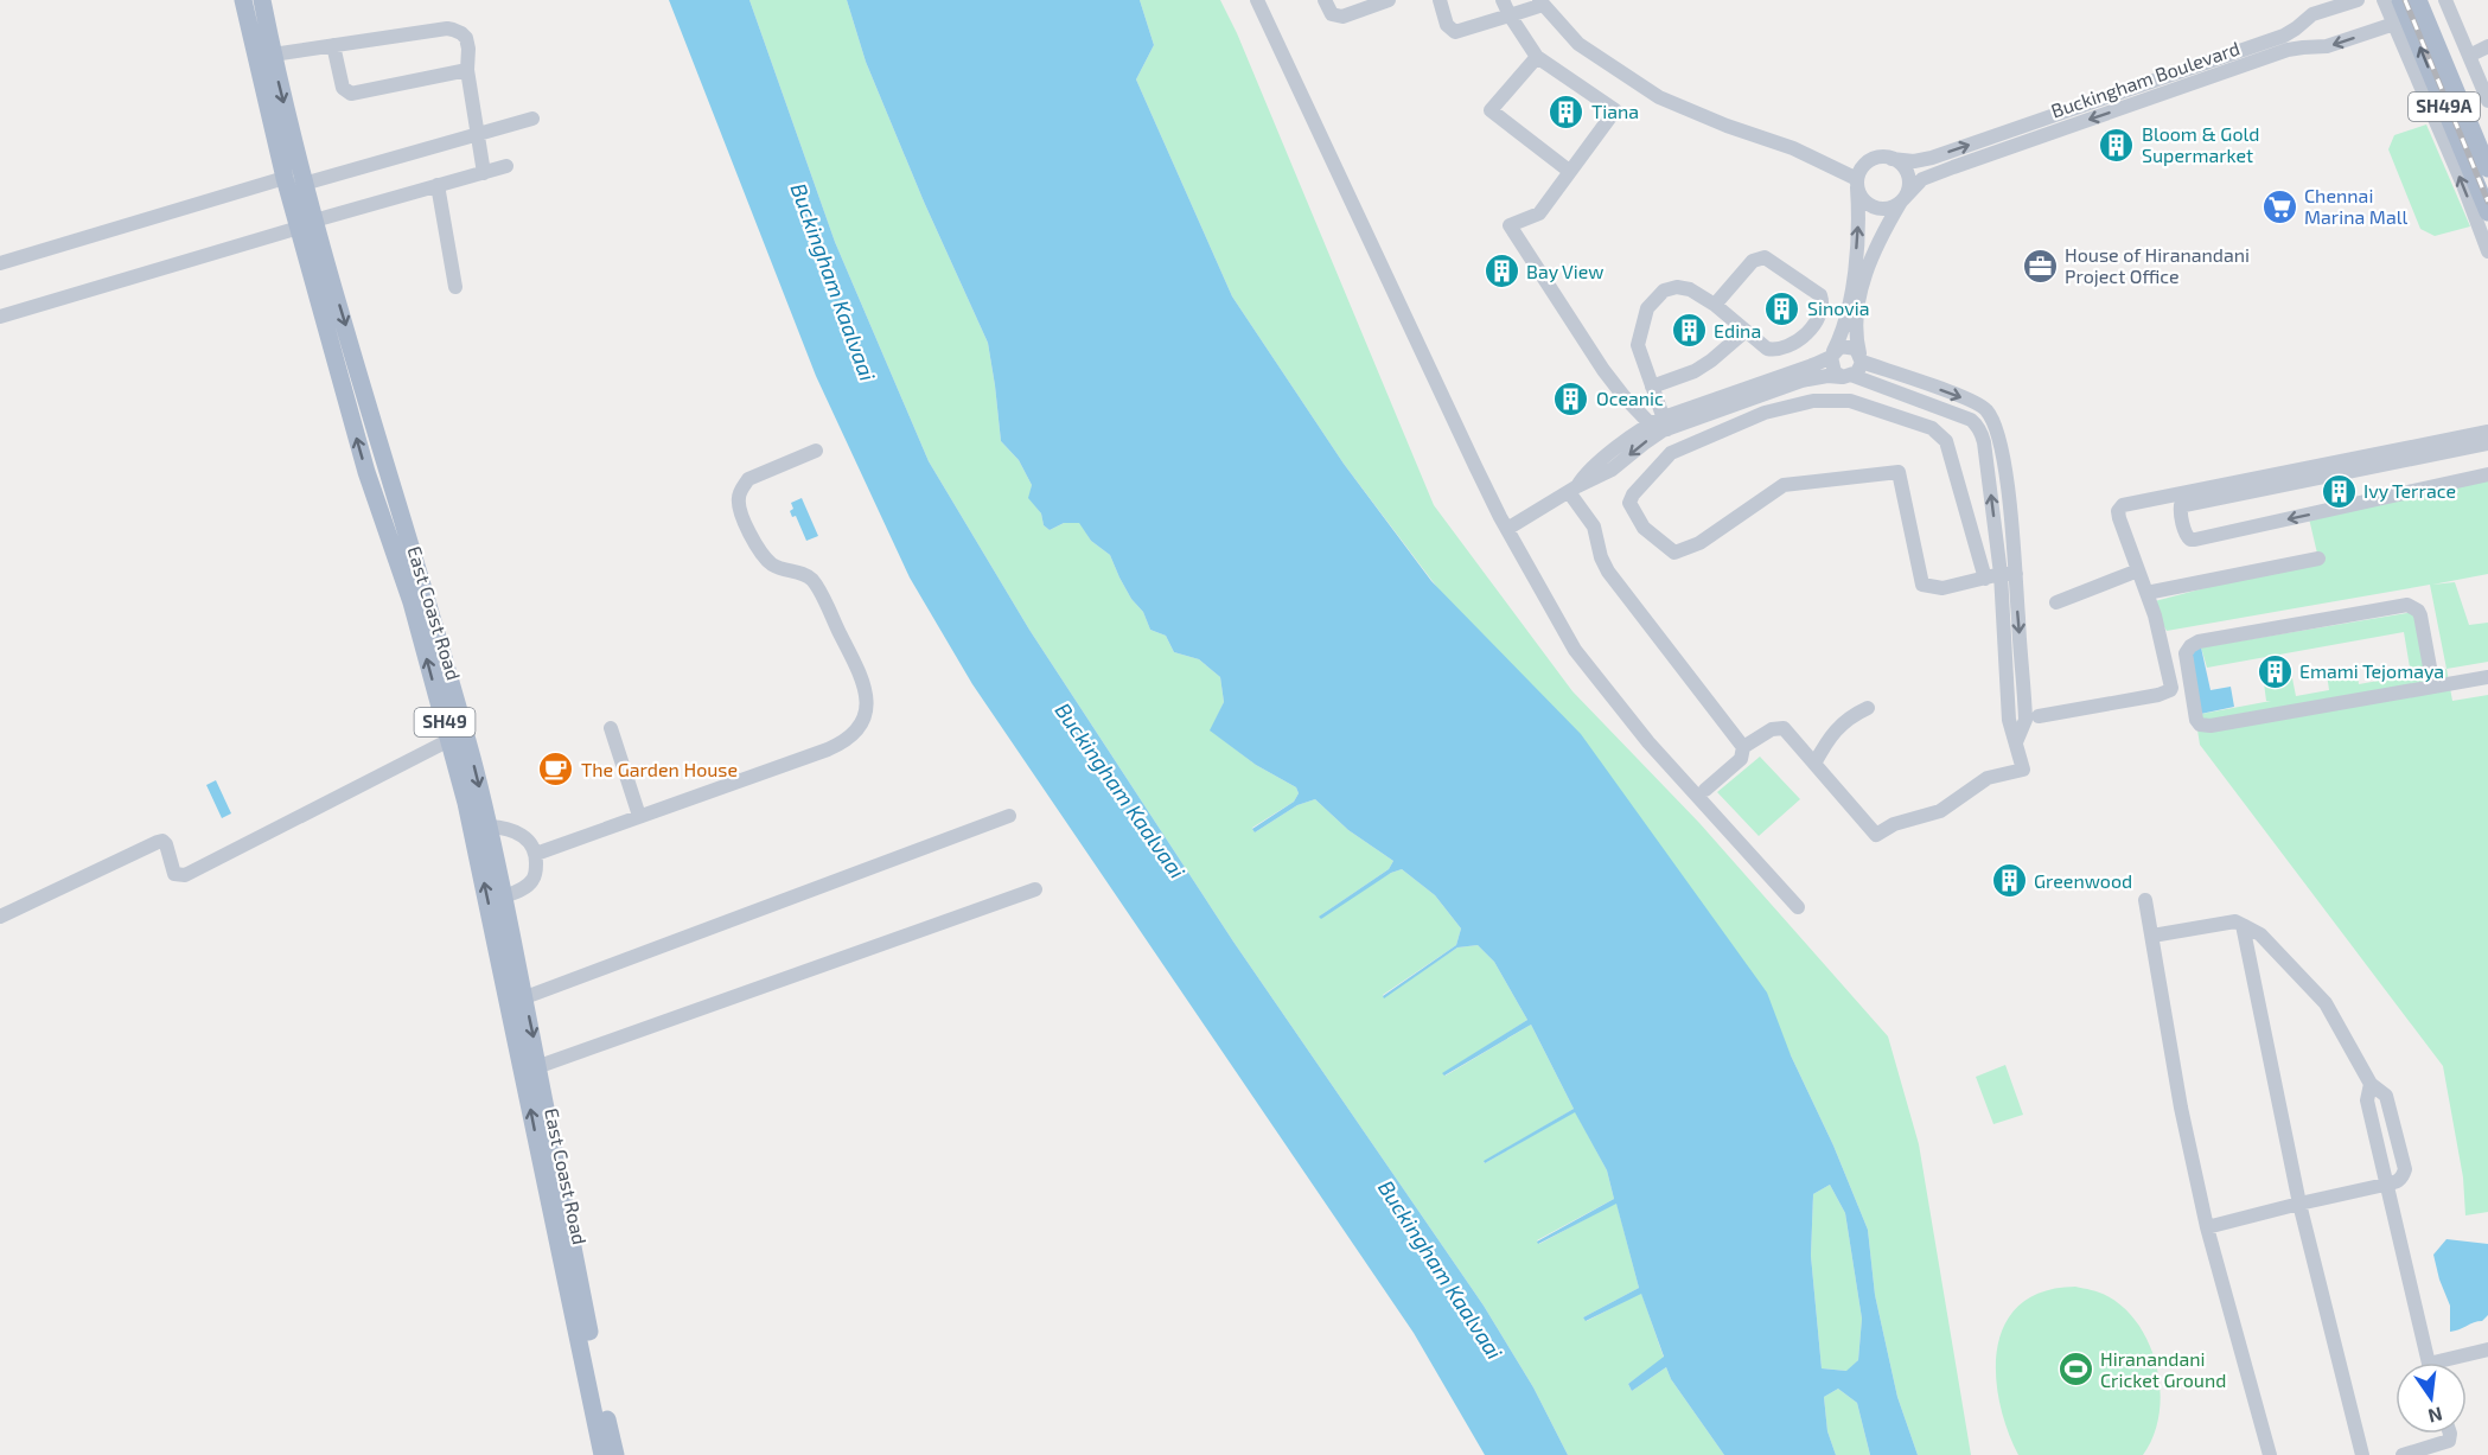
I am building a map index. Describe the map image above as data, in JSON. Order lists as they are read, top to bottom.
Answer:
{
  "streets": {
    "main road": ["SH49A", "East Coast Road", "SH49"],
    "street": ["Buckingham Boulevard"]
  },
  "crossings": [
    ["Buckingham Boulevard", "SH49A"]
  ],
  "water": ["Buckingham Kaalvaai"],
  "places": {
    "building": [
      "Tiana",
      "Bloom & Gold Supermarket",
      "Bay View",
      "Sinovia",
      "Edina",
      "Oceanic",
      "Ivy Terrace",
      "Emami Tejomaya",
      "Greenwood"
    ],
    "supermarket": ["Chennai Marina Mall"],
    "office": ["House of Hiranandani Project Office"],
    "cafe": ["The Garden House"],
    "sports": ["Hiranandani Cricket Ground"]
  },
  "north": "bottom"
}
